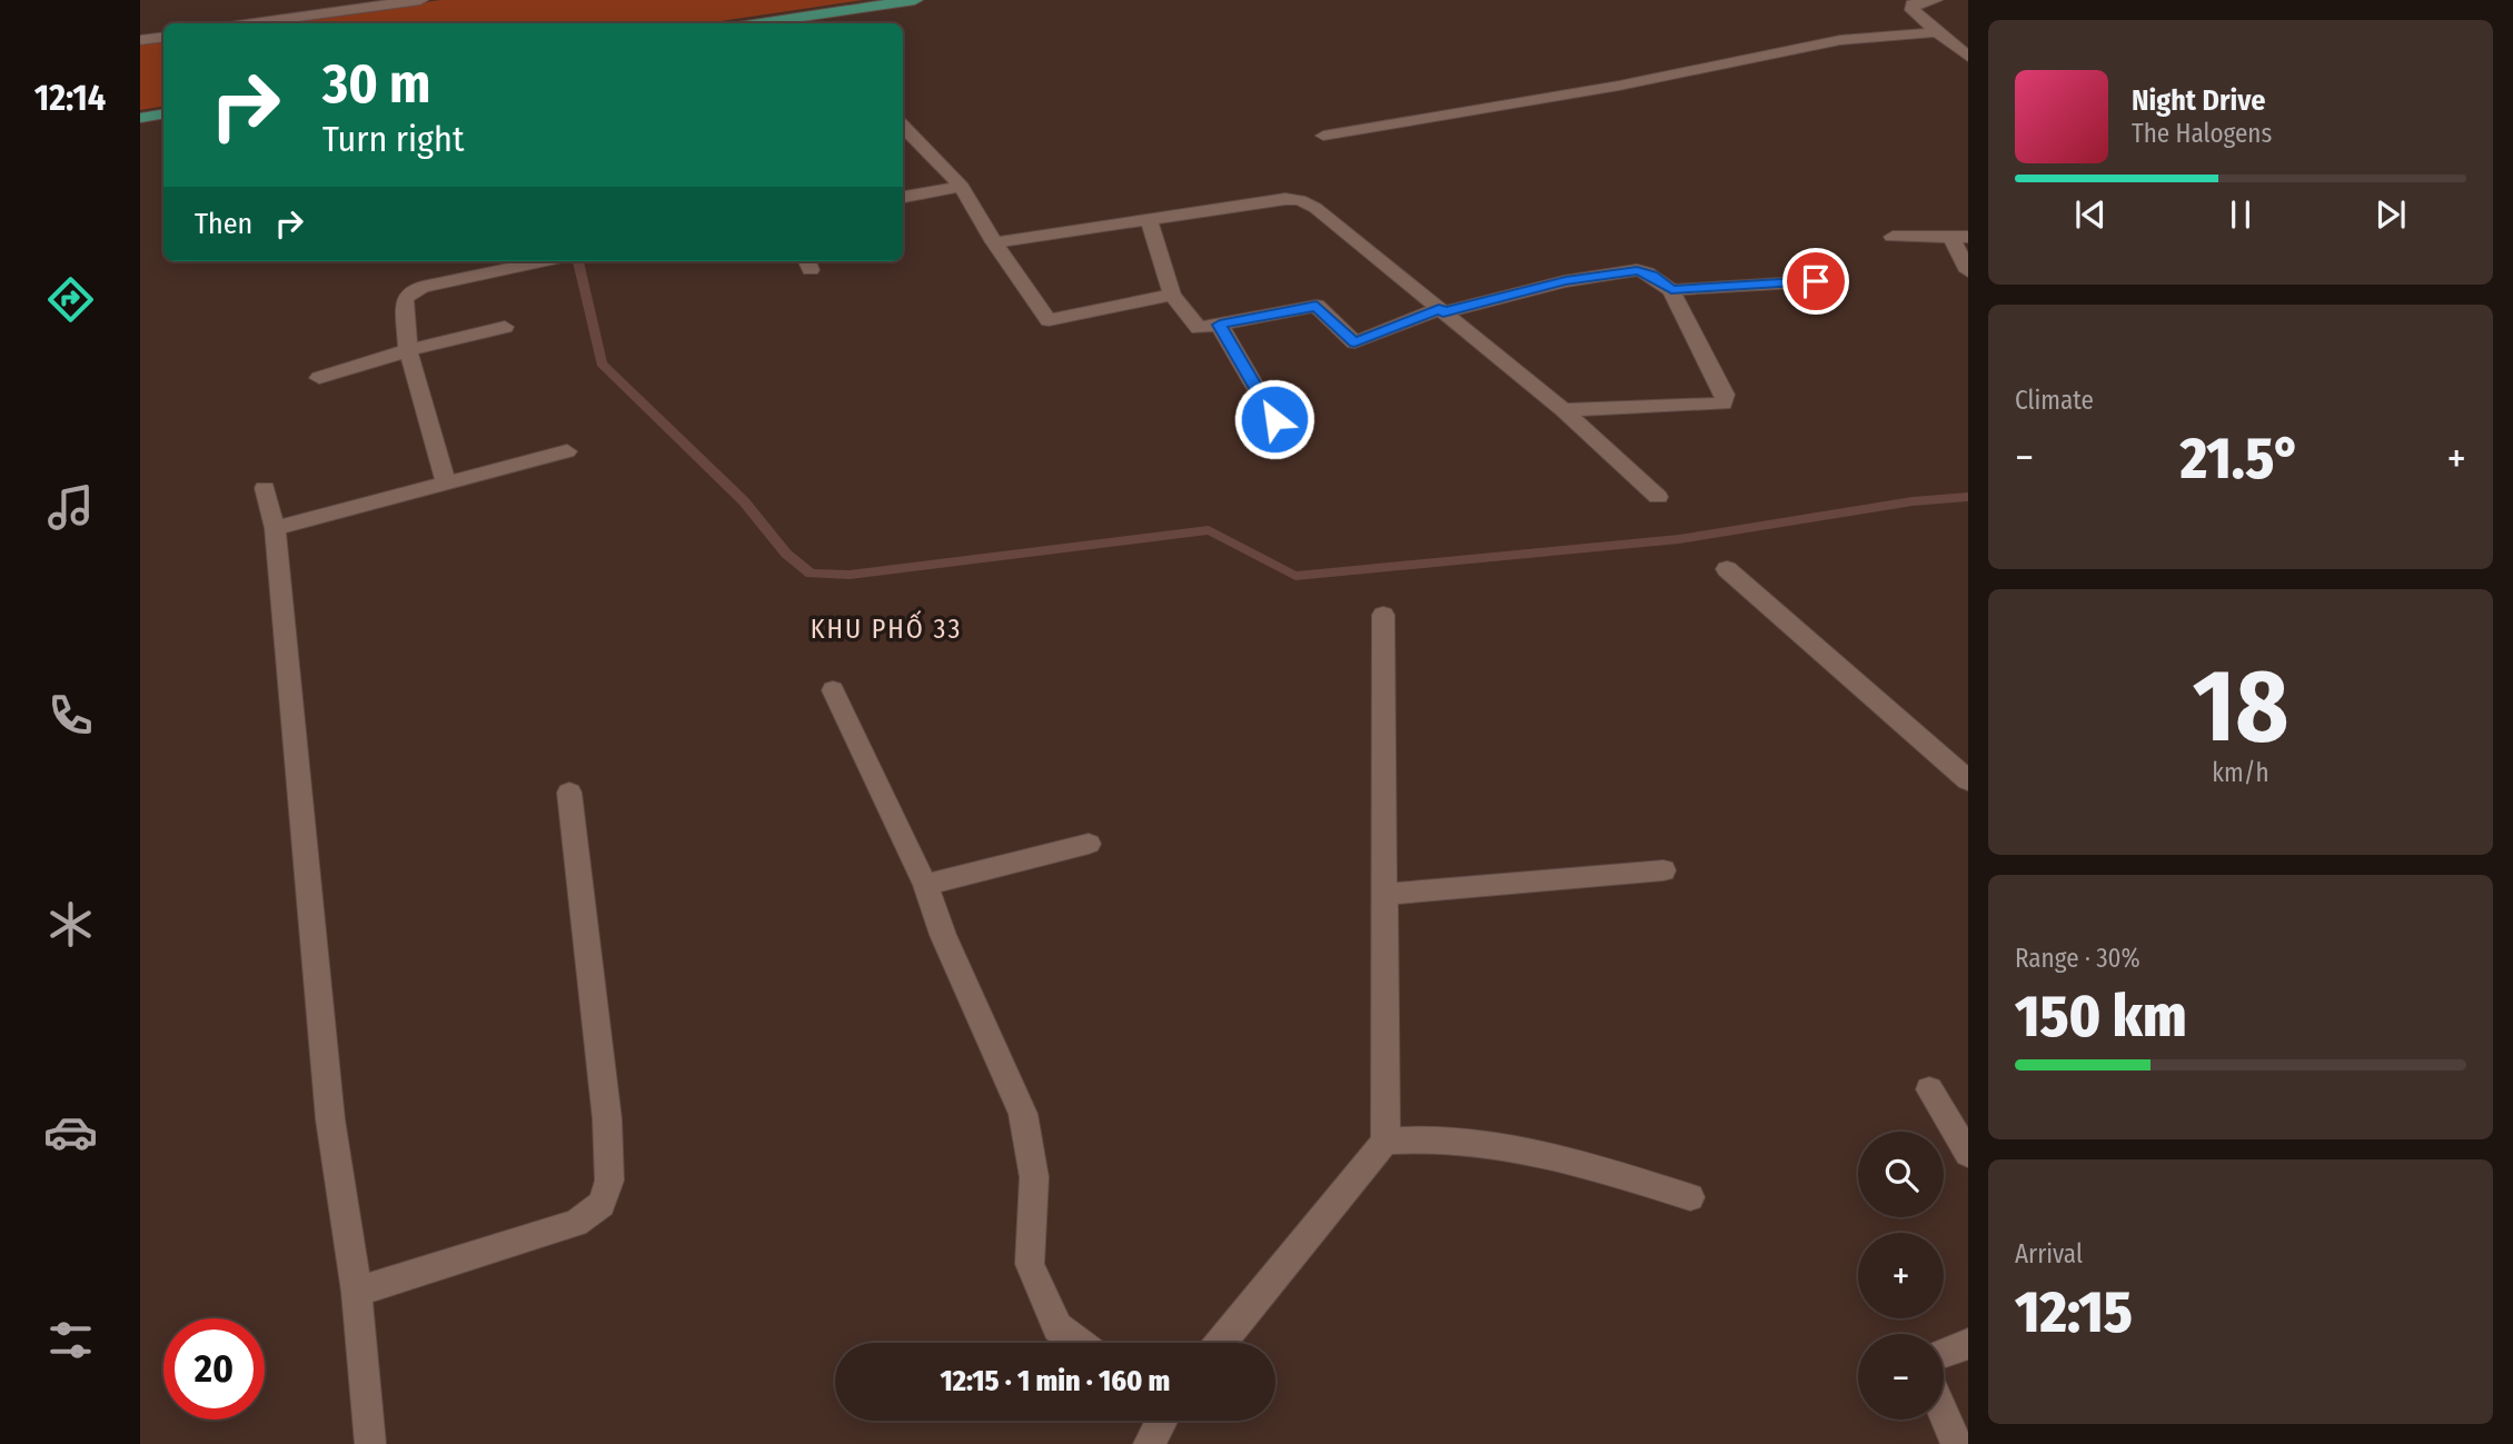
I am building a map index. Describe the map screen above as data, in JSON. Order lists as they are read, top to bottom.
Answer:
{
  "districts": ["KHU PHỐ 33"],
  "page": {
    "tabs": "12:14",
    "turn": ["30 m", "Turn right"],
    "song": ["Night Drive", "The Halogens"],
    "then": "Then",
    "tile": [
      "Climate",
      ["18", "km/h"],
      ["Range · 30%", "150 km"],
      ["Arrival", "12:15"]
    ],
    "heat": ["−", "21.5°", "+"],
    "map_buttons": ["+", "−"],
    "limit": "20",
    "trip": "12:15 · 1 min · 160 m"
  }
}
